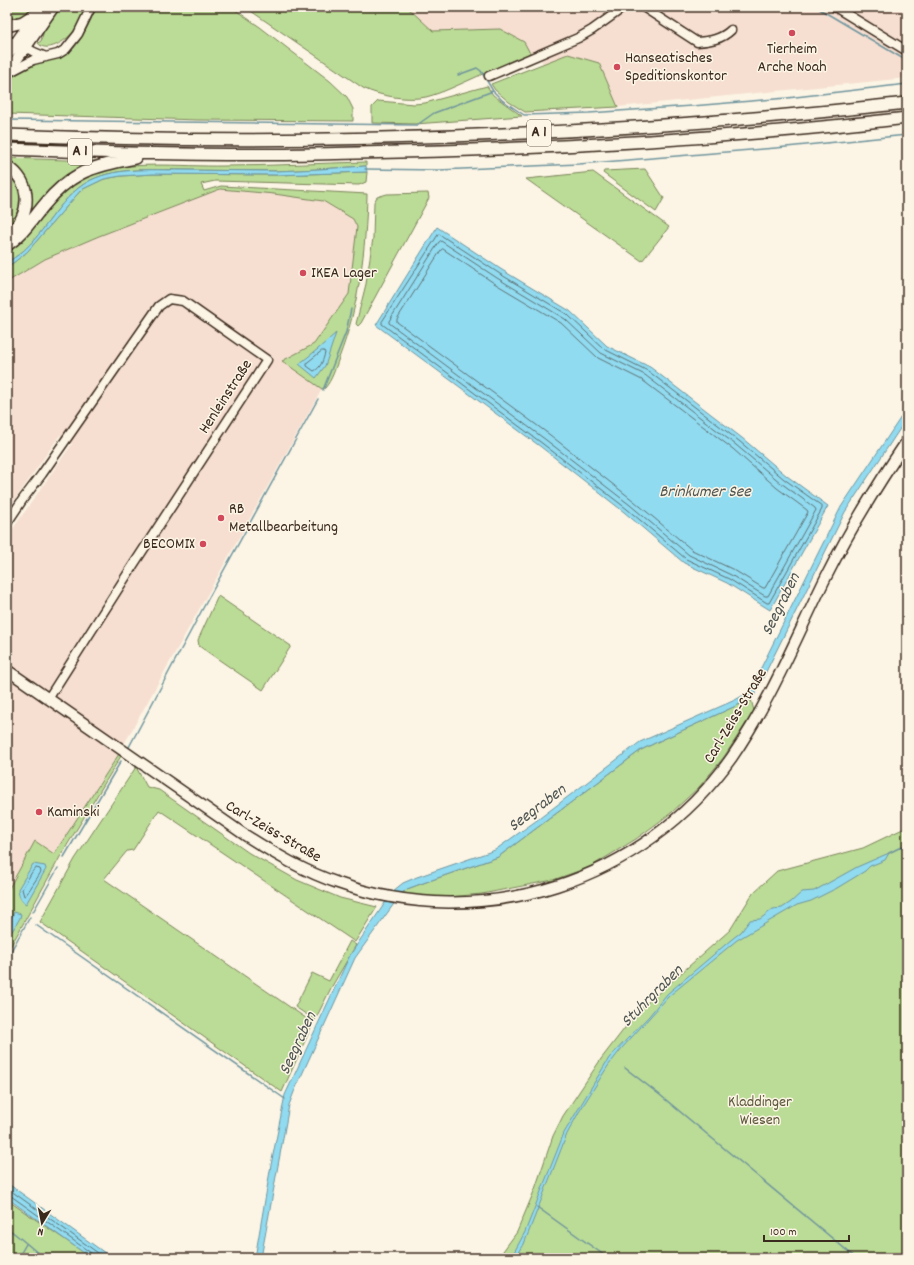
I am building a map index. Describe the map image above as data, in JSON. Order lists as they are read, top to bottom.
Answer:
{
  "streets": {
    "highway": ["A 1"],
    "main road": ["Carl-Zeiss-Straße"],
    "street": ["Henleinstraße"]
  },
  "crossings": [
    ["Henleinstraße", "Carl-Zeiss-Straße"]
  ],
  "water": ["Brinkumer See", "Seegraben", "Stuhrgraben"],
  "parks": ["Kladdinger Wiesen"],
  "places": [
    "Tierheim Arche Noah",
    "Hanseatisches Speditionskontor",
    "IKEA Lager",
    "RB Metallbearbeitung",
    "BECOMIX",
    "Kaminski"
  ],
  "scale_bar": "100 m",
  "north": "bottom"
}
